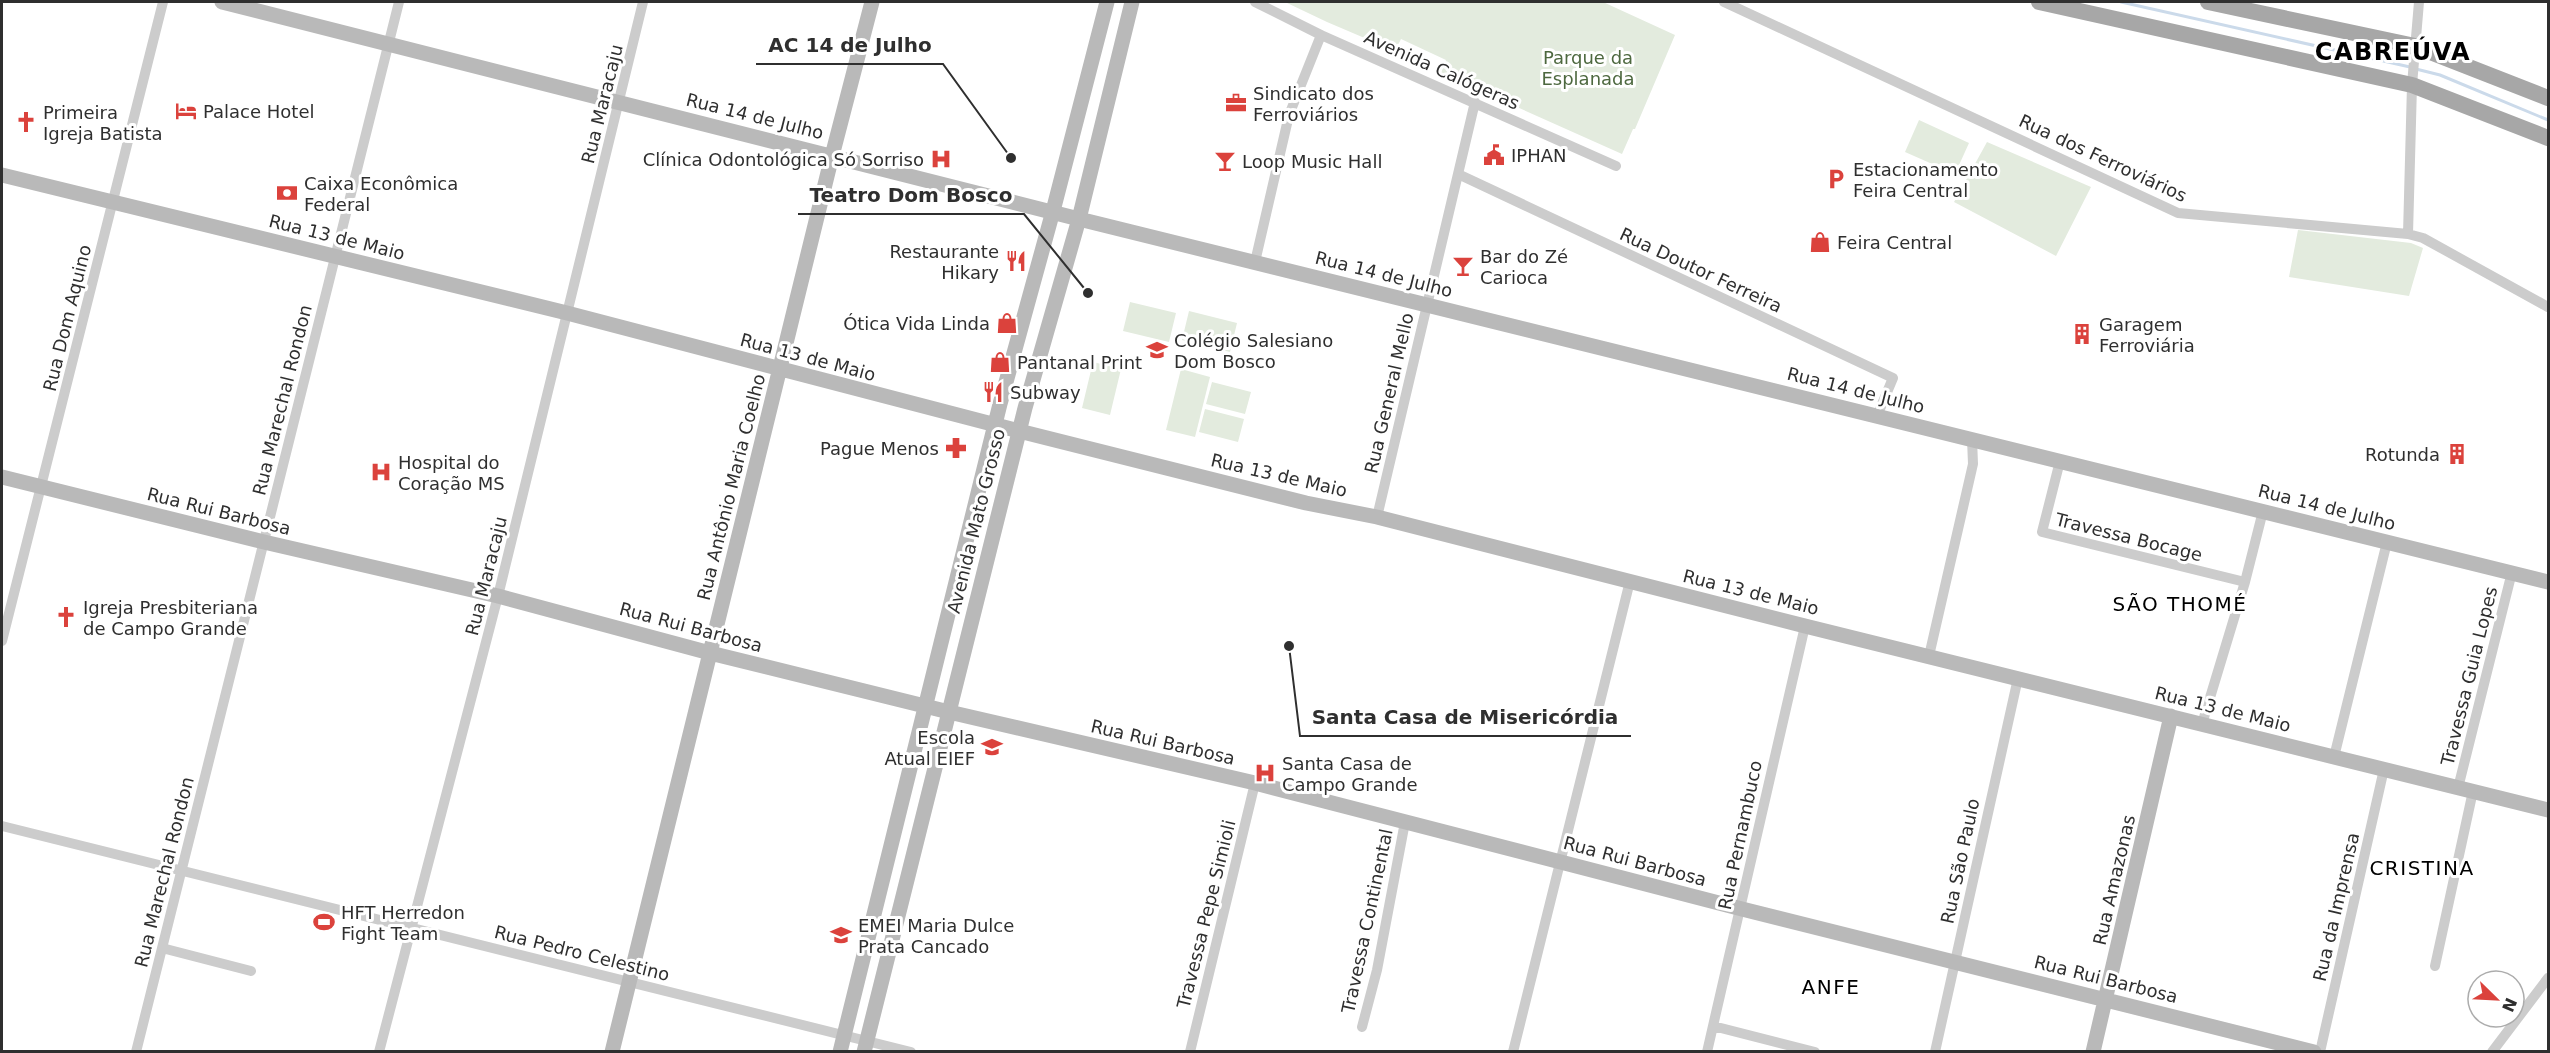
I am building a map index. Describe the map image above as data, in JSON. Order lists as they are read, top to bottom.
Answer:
{
  "streets": {
    "street": [
      "Avenida Calógeras",
      "Rua Maracaju",
      "Rua 14 de Julho",
      "Rua dos Ferroviários",
      "Rua 13 de Maio",
      "Rua Doutor Ferreira",
      "Rua Dom Aquino",
      "Rua General Mello",
      "Rua Marechal Rondon",
      "Rua Antônio Maria Coelho",
      "Rua Rui Barbosa",
      "Avenida Mato Grosso",
      "Travessa Bocage",
      "Travessa Guia Lopes",
      "Rua Pernambuco",
      "Rua São Paulo",
      "Rua Amazonas",
      "Rua da Imprensa",
      "Travessa Pepe Simioli",
      "Travessa Continental",
      "Rua Pedro Celestino"
    ]
  },
  "crossings": [
    ["Avenida Calógeras", "Rua General Mello"],
    ["Rua Maracaju", "Rua 14 de Julho"],
    ["Rua Maracaju", "Rua 13 de Maio"],
    ["Rua Maracaju", "Rua Rui Barbosa"],
    ["Rua Maracaju", "Rua Pedro Celestino"],
    ["Rua 14 de Julho", "Rua Doutor Ferreira"],
    ["Rua 14 de Julho", "Rua General Mello"],
    ["Rua 14 de Julho", "Rua Marechal Rondon"],
    ["Rua 14 de Julho", "Rua Antônio Maria Coelho"],
    ["Rua 14 de Julho", "Avenida Mato Grosso"],
    ["Rua 14 de Julho", "Travessa Bocage"],
    ["Rua 14 de Julho", "Travessa Guia Lopes"],
    ["Rua 13 de Maio", "Rua Dom Aquino"],
    ["Rua 13 de Maio", "Rua General Mello"],
    ["Rua 13 de Maio", "Rua Marechal Rondon"],
    ["Rua 13 de Maio", "Rua Antônio Maria Coelho"],
    ["Rua 13 de Maio", "Avenida Mato Grosso"],
    ["Rua 13 de Maio", "Travessa Guia Lopes"],
    ["Rua 13 de Maio", "Rua Pernambuco"],
    ["Rua 13 de Maio", "Rua São Paulo"],
    ["Rua 13 de Maio", "Rua Amazonas"],
    ["Rua 13 de Maio", "Rua da Imprensa"],
    ["Rua Doutor Ferreira", "Rua General Mello"],
    ["Rua Dom Aquino", "Rua Rui Barbosa"],
    ["Rua Marechal Rondon", "Rua Rui Barbosa"],
    ["Rua Marechal Rondon", "Rua Pedro Celestino"],
    ["Rua Antônio Maria Coelho", "Rua Rui Barbosa"],
    ["Rua Antônio Maria Coelho", "Rua Pedro Celestino"],
    ["Rua Rui Barbosa", "Avenida Mato Grosso"],
    ["Rua Rui Barbosa", "Rua Pernambuco"],
    ["Rua Rui Barbosa", "Rua São Paulo"],
    ["Rua Rui Barbosa", "Rua Amazonas"],
    ["Rua Rui Barbosa", "Travessa Pepe Simioli"],
    ["Rua Rui Barbosa", "Travessa Continental"],
    ["Avenida Mato Grosso", "Rua Pedro Celestino"]
  ],
  "districts": [
    "CABREÚVA",
    "SÃO THOMÉ",
    "CRISTINA",
    "ANFE"
  ],
  "parks": ["Parque da Esplanada"],
  "places": {
    "office": ["Sindicato dos Ferroviários"],
    "hotel": ["Palace Hotel"],
    "church": ["Primeira Igreja Batista", "Igreja Presbiteriana de Campo Grande"],
    "public building": ["IPHAN"],
    "other": ["AC 14 de Julho", "Teatro Dom Bosco", "Santa Casa de Misericórdia"],
    "hospital": ["Clínica Odontológica Só Sorriso", "Hospital do Coração MS", "Santa Casa de Campo Grande"],
    "bar": ["Loop Music Hall", "Bar do Zé Carioca"],
    "parking": ["Estacionamento Feira Central"],
    "bank": ["Caixa Econômica Federal"],
    "shop": ["Feira Central", "Ótica Vida Linda", "Pantanal Print"],
    "restaurant": ["Restaurante Hikary", "Subway"],
    "building": ["Garagem Ferroviária", "Rotunda"],
    "school or university": ["Colégio Salesiano Dom Bosco", "Escola Atual EIEF", "EMEI Maria Dulce Prata Cancado"],
    "pharmacy": ["Pague Menos"],
    "sports": ["HFT Herredon Fight Team"]
  },
  "north": "bottom right"
}
